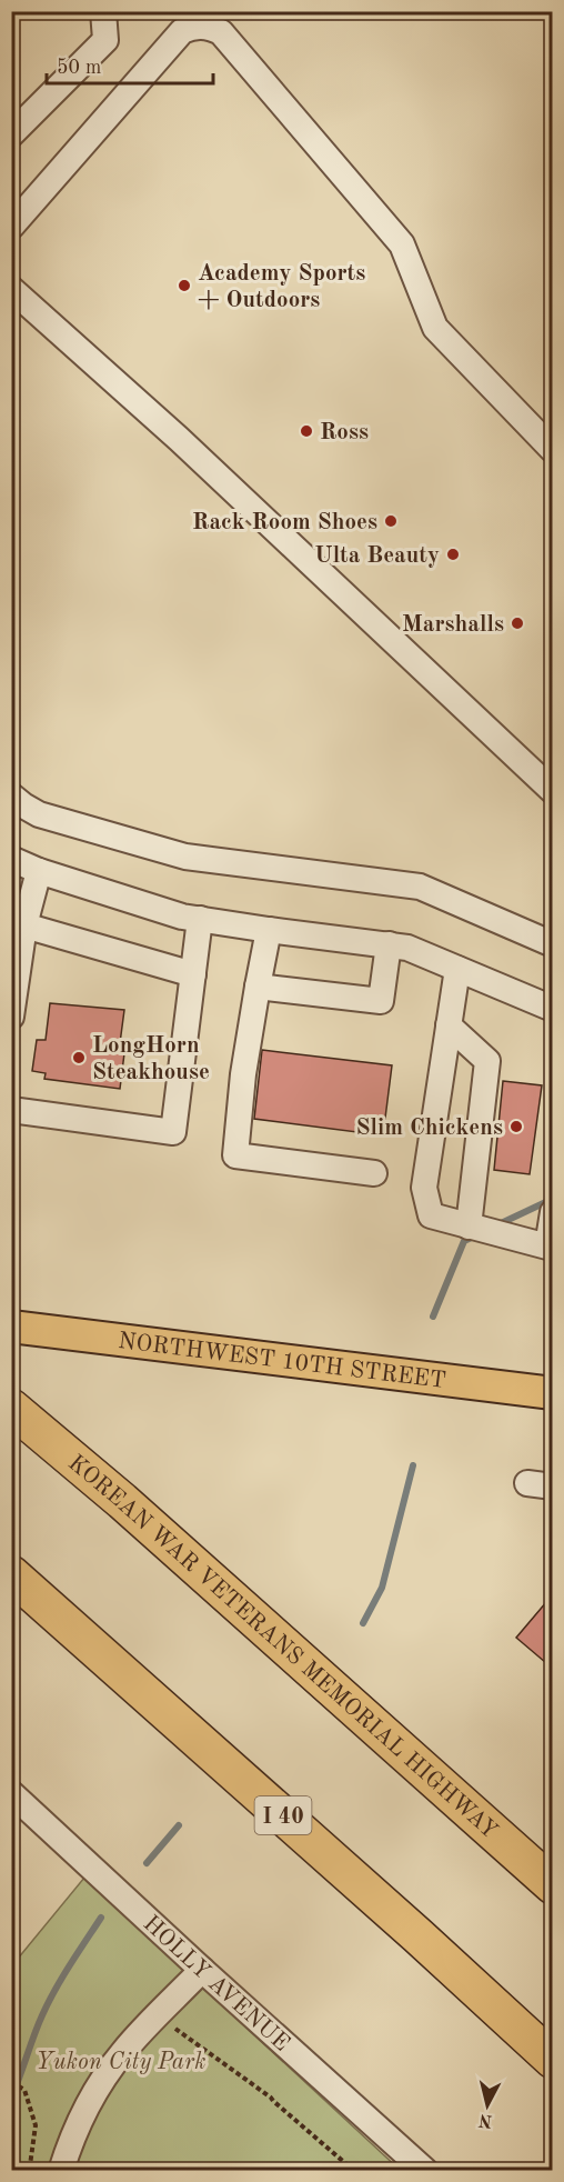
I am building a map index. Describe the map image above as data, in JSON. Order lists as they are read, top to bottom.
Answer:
{
  "streets": {
    "highway": ["KOREAN WAR VETERANS MEMORIAL HIGHWAY", "I 40"],
    "main road": ["NORTHWEST 10TH STREET"],
    "street": ["HOLLY AVENUE"]
  },
  "parks": ["Yukon City Park"],
  "places": [
    "Academy Sports + Outdoors",
    "Ross",
    "Rack Room Shoes",
    "Ulta Beauty",
    "Marshalls",
    "LongHorn Steakhouse",
    "Slim Chickens"
  ],
  "scale_bar": "50 m",
  "north": "bottom"
}
